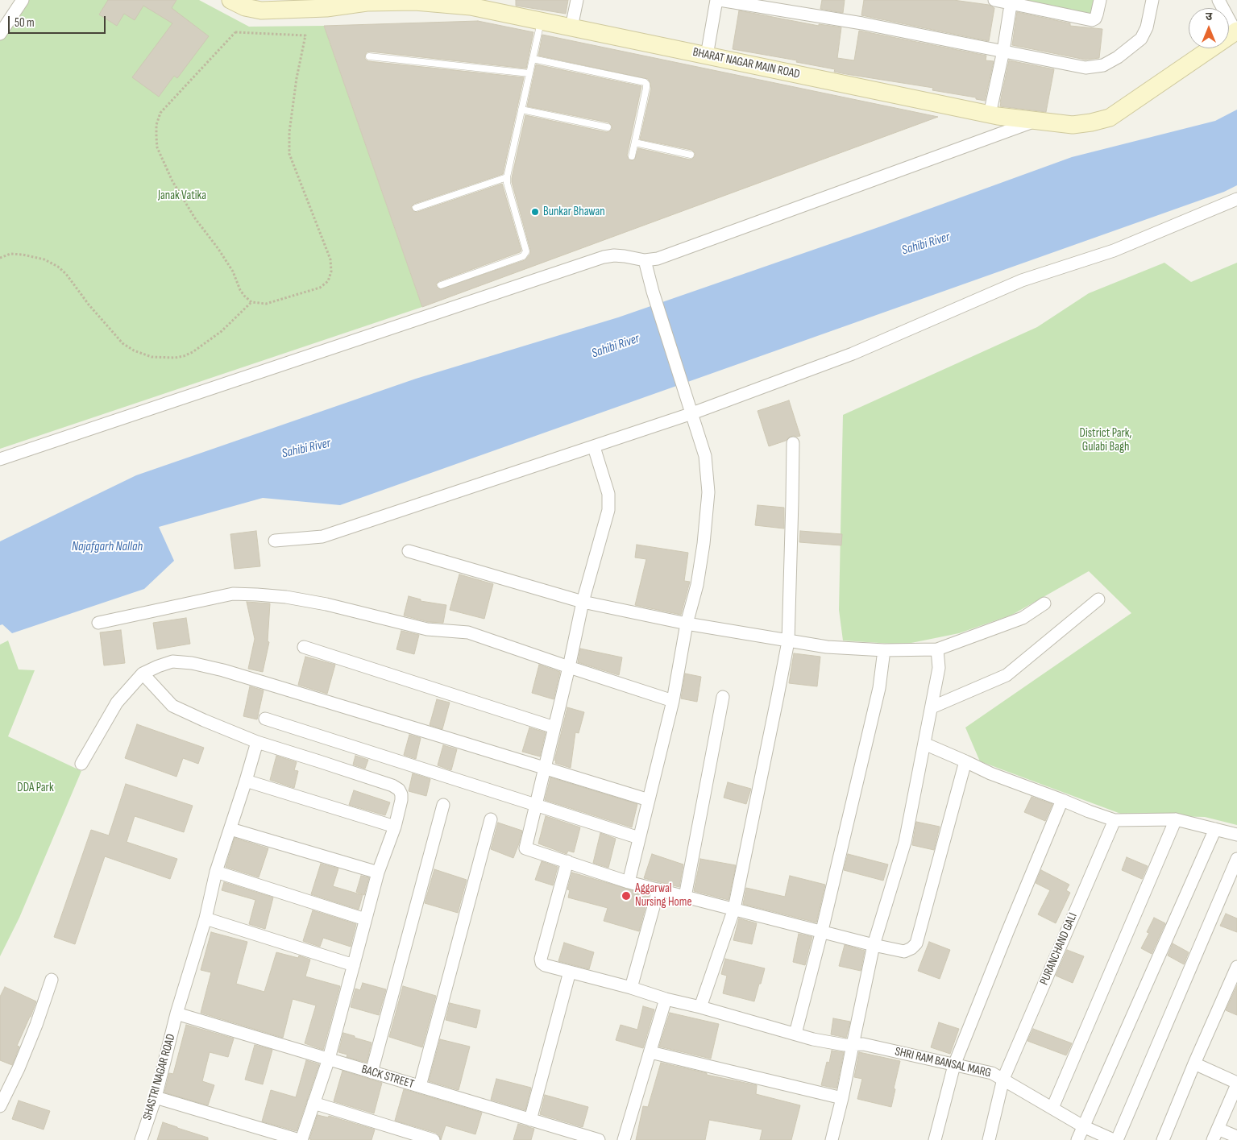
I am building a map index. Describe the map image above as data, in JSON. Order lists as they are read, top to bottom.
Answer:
{
  "streets": {
    "street": [
      "BHARAT NAGAR MAIN ROAD",
      "PURANCHAND GALI",
      "SHRI RAM BANSAL MARG",
      "SHASTRI NAGAR ROAD",
      "BACK STREET"
    ]
  },
  "crossings": [
    ["PURANCHAND GALI", "SHRI RAM BANSAL MARG"],
    ["SHASTRI NAGAR ROAD", "BACK STREET"]
  ],
  "water": ["Sahibi River", "Najafgarh Nallah"],
  "parks": ["Janak Vatika", "District Park, Gulabi Bagh", "DDA Park"],
  "places": ["Bunkar Bhawan", "Aggarwal Nursing Home"],
  "scale_bar": "50 m",
  "north": "top"
}
